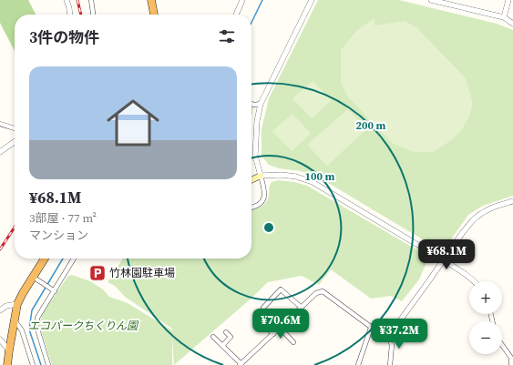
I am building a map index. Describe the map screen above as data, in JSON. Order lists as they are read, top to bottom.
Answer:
{
  "parks": ["エコパークちくりん園"],
  "places": {
    "parking": ["竹林園駐車場"]
  },
  "page": {
    "heading": "3件の物件",
    "list": [
      {
        "name": "¥68.1M",
        "note": "3部屋 · 77 m² · マンション"
      }
    ],
    "price": ["¥68.1M", "¥70.6M", "¥37.2M"],
    "map_buttons": ["+", "−"]
  },
  "rings": ["200 m", "100 m"]
}
